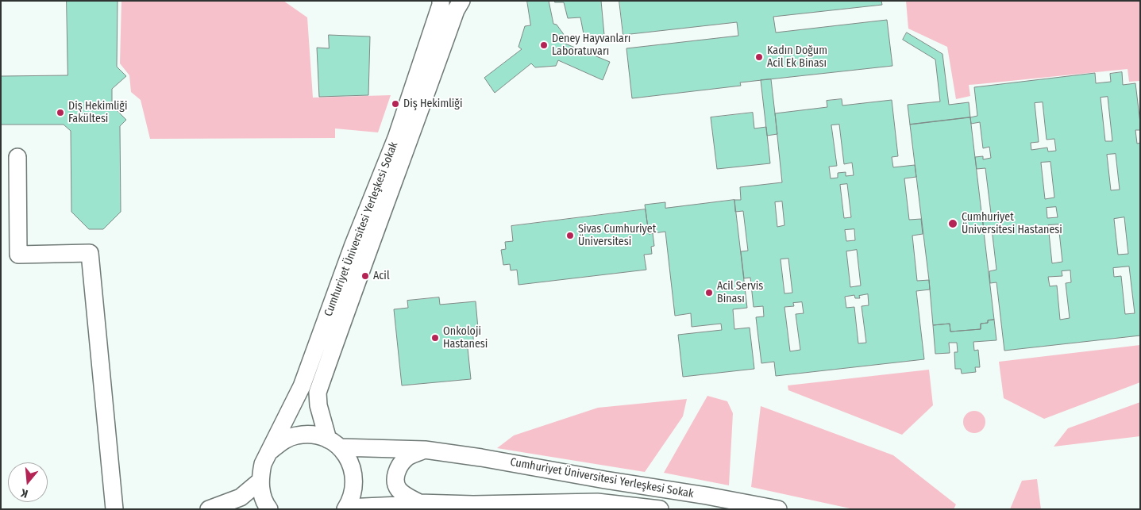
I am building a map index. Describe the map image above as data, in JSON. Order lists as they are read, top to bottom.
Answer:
{
  "streets": {
    "street": ["Cumhuriyet Üniversitesi Yerleşkesi Sokak"]
  },
  "places": [
    "Deney Hayvanları Laboratuvarı",
    "Kadın Doğum Acil Ek Binası",
    "Diş Hekimliği",
    "Diş Hekimliği Fakültesi",
    "Cumhuriyet Üniversitesi Hastanesi",
    "Sivas Cumhuriyet Üniversitesi",
    "Acil",
    "Acil Servis Binası",
    "Onkoloji Hastanesi"
  ],
  "north": "bottom"
}
